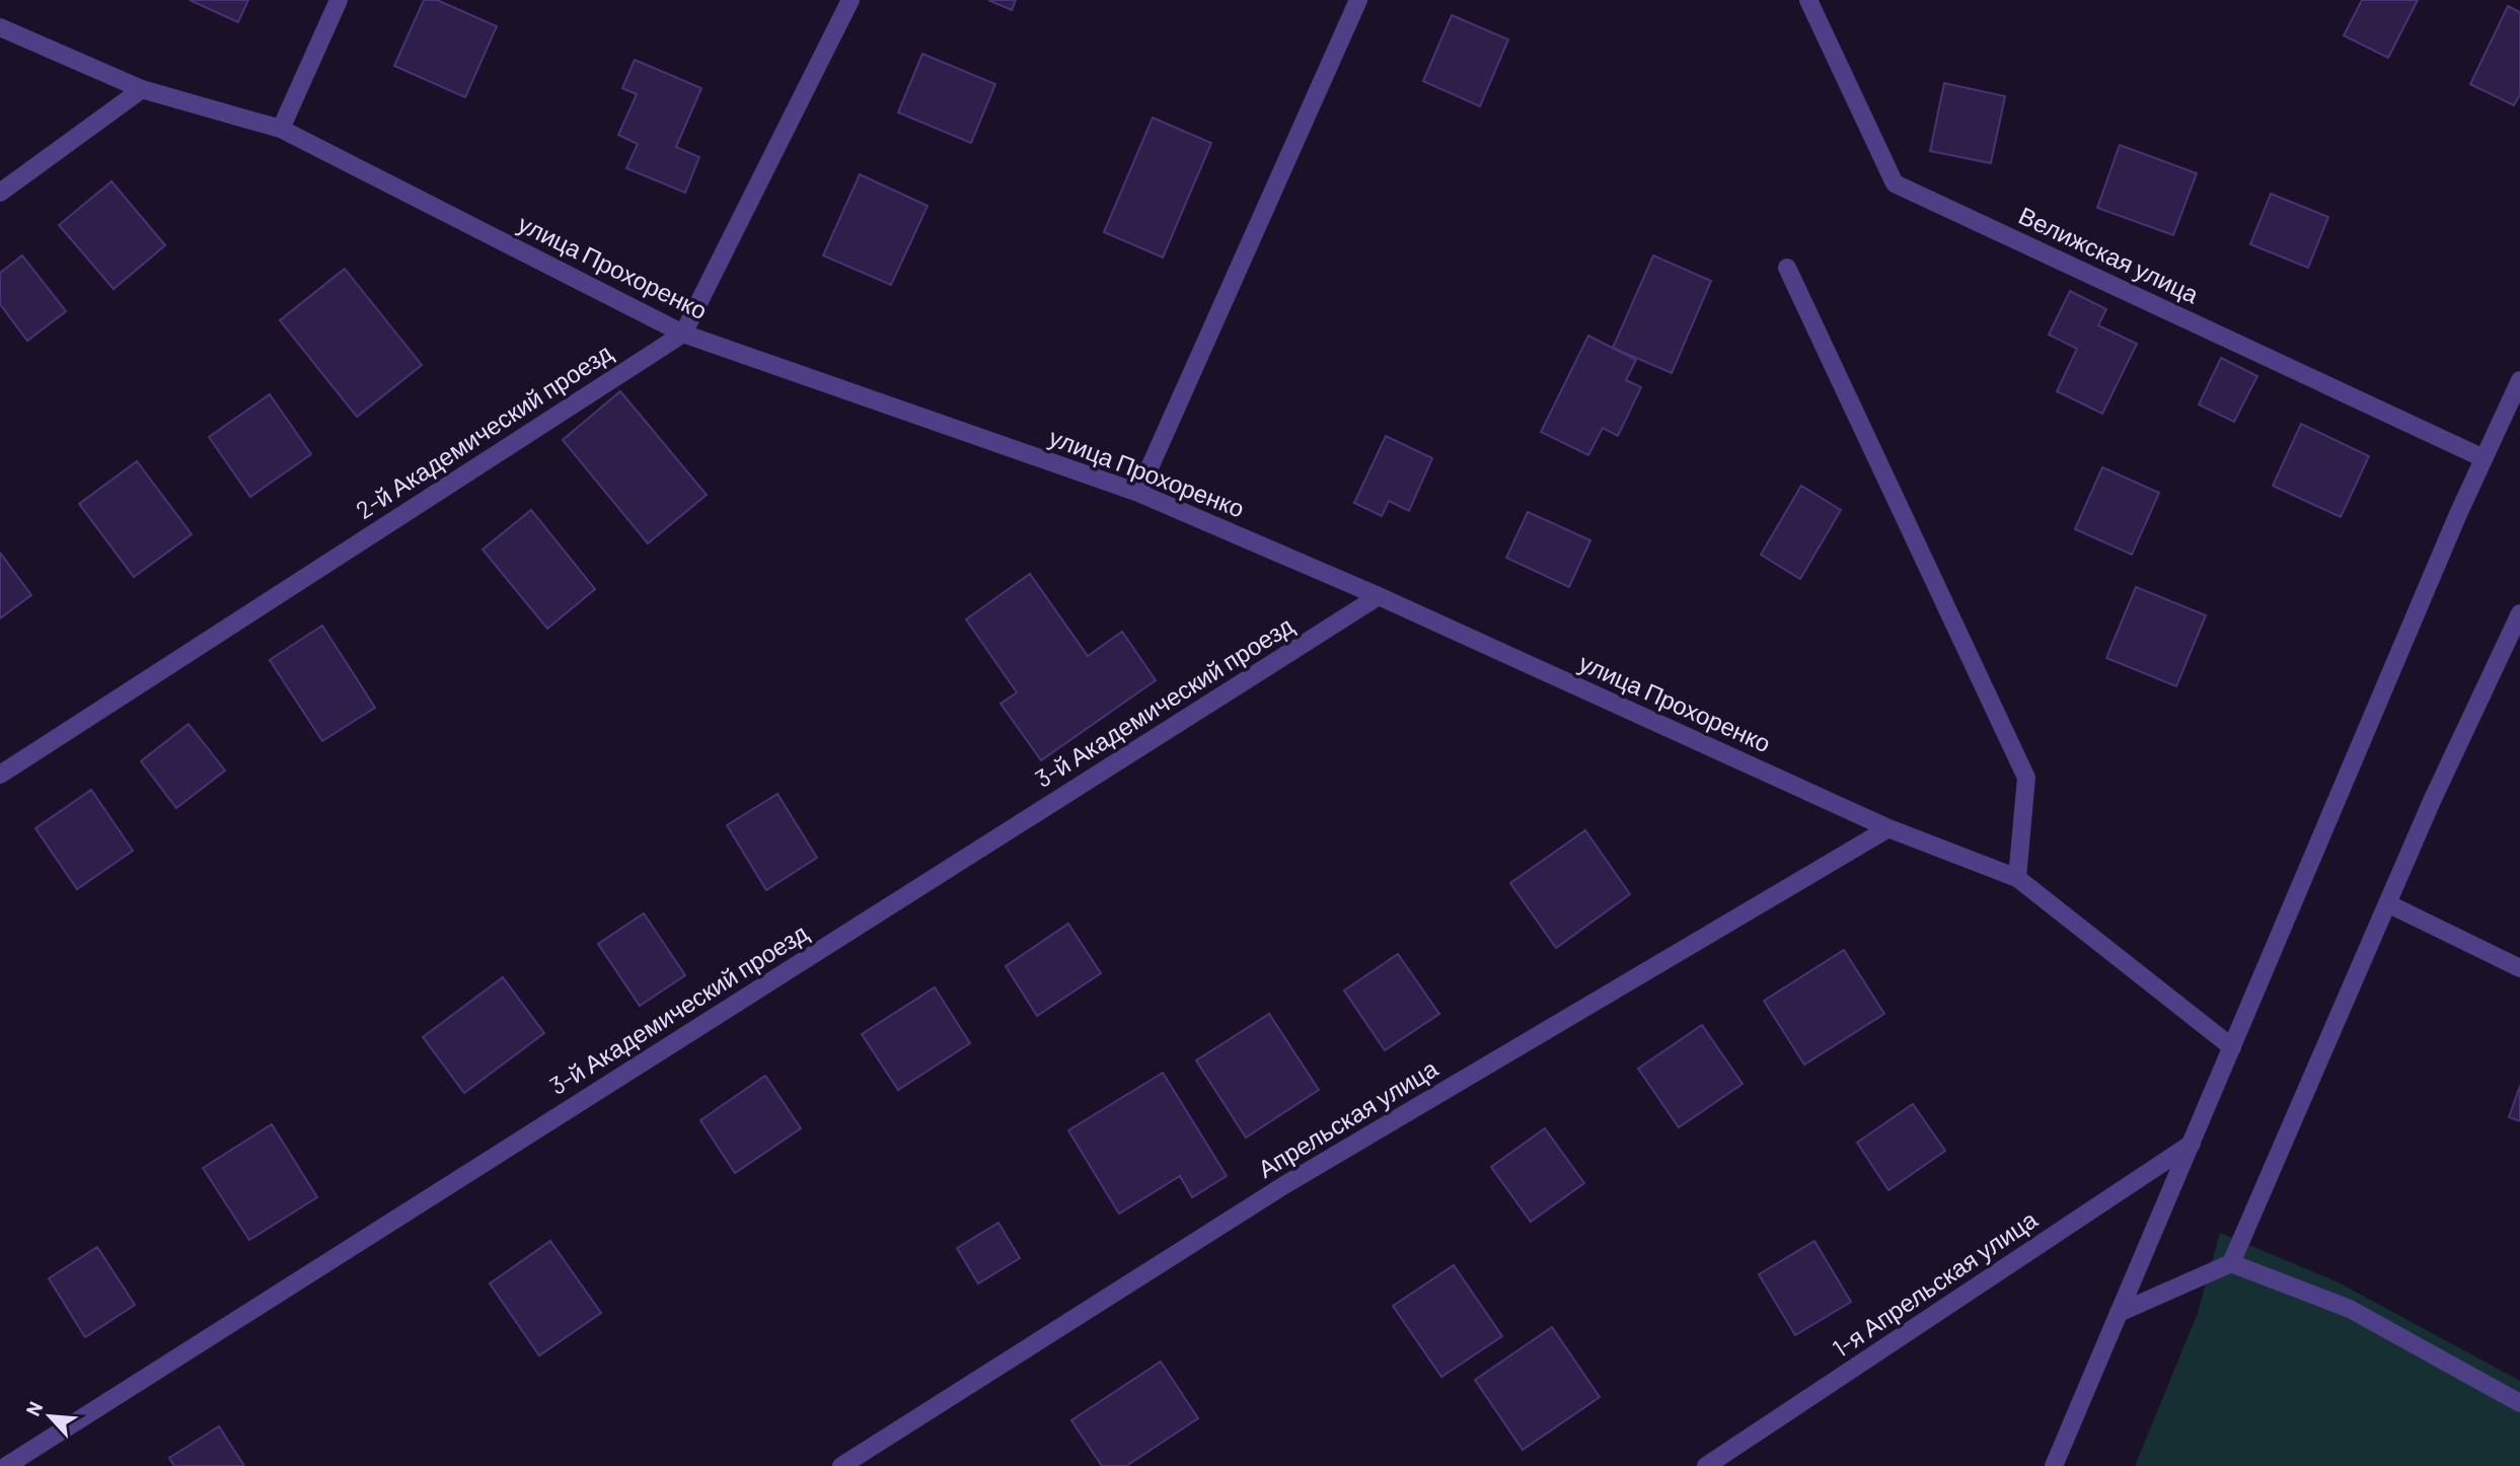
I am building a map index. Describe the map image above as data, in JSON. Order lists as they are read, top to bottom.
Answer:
{
  "streets": {
    "street": [
      "Велижская улица",
      "улица Прохоренко",
      "2-й Академический проезд",
      "3-й Академический проезд",
      "Апрельская улица",
      "1-я Апрельская улица"
    ]
  },
  "crossings": [
    ["улица Прохоренко", "2-й Академический проезд"],
    ["улица Прохоренко", "3-й Академический проезд"],
    ["улица Прохоренко", "Апрельская улица"]
  ],
  "north": "top left"
}
